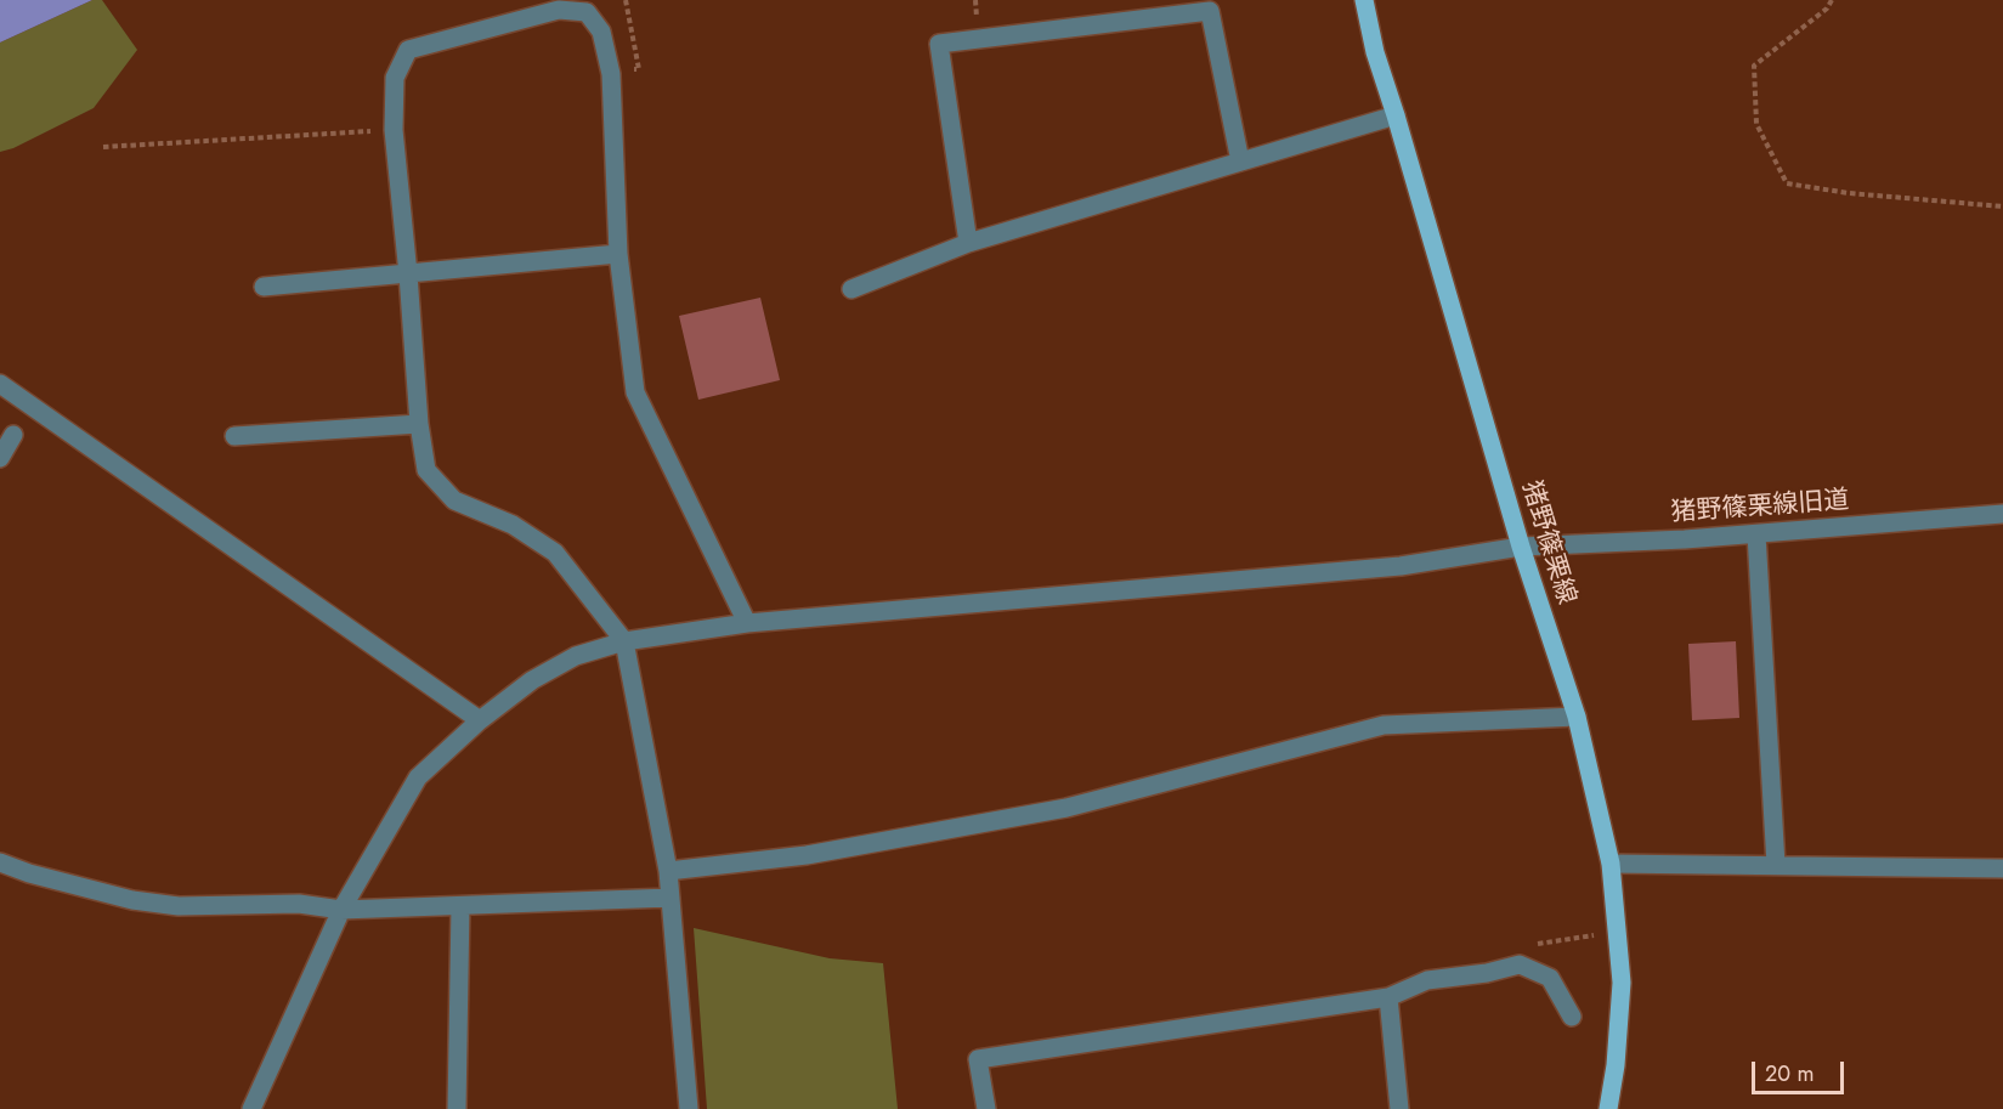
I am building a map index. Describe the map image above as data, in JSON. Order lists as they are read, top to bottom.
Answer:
{
  "streets": {
    "main road": ["猪野篠栗線"],
    "street": ["猪野篠栗線旧道"]
  },
  "crossings": [
    ["猪野篠栗線旧道", "猪野篠栗線"]
  ],
  "scale_bar": "20 m"
}
